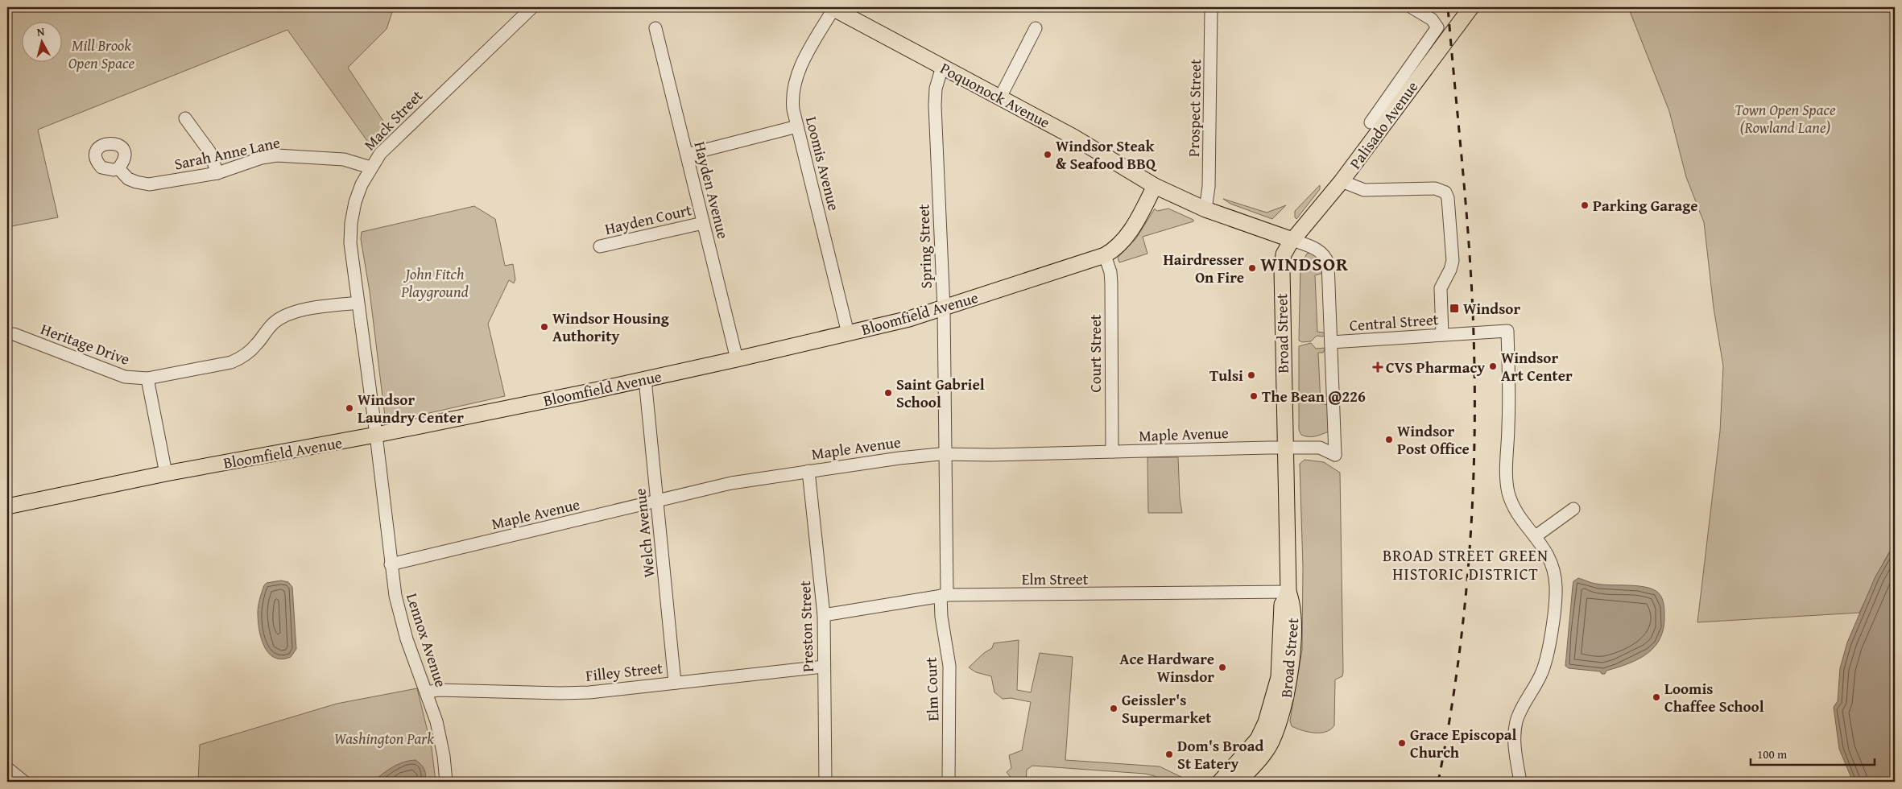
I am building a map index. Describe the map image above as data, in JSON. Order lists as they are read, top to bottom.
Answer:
{
  "streets": {
    "main road": [
      "Poquonock Avenue",
      "Palisado Avenue",
      "Bloomfield Avenue",
      "Broad Street"
    ],
    "street": [
      "Prospect Street",
      "Mack Street",
      "Sarah Anne Lane",
      "Loomis Avenue",
      "Hayden Avenue",
      "Hayden Court",
      "Spring Street",
      "Central Street",
      "Heritage Drive",
      "Court Street",
      "Maple Avenue",
      "Welch Avenue",
      "Elm Street",
      "Preston Street",
      "Lennox Avenue",
      "Filley Street",
      "Elm Court"
    ]
  },
  "crossings": [
    ["Poquonock Avenue", "Prospect Street"],
    ["Poquonock Avenue", "Palisado Avenue"],
    ["Poquonock Avenue", "Loomis Avenue"],
    ["Poquonock Avenue", "Spring Street"],
    ["Poquonock Avenue", "Bloomfield Avenue"],
    ["Poquonock Avenue", "Broad Street"],
    ["Mack Street", "Sarah Anne Lane"],
    ["Mack Street", "Bloomfield Avenue"],
    ["Mack Street", "Heritage Drive"],
    ["Mack Street", "Lennox Avenue"],
    ["Palisado Avenue", "Broad Street"],
    ["Loomis Avenue", "Bloomfield Avenue"],
    ["Hayden Avenue", "Hayden Court"],
    ["Hayden Avenue", "Bloomfield Avenue"],
    ["Spring Street", "Bloomfield Avenue"],
    ["Spring Street", "Maple Avenue"],
    ["Spring Street", "Elm Street"],
    ["Spring Street", "Elm Court"],
    ["Bloomfield Avenue", "Court Street"],
    ["Bloomfield Avenue", "Welch Avenue"],
    ["Bloomfield Avenue", "Lennox Avenue"],
    ["Central Street", "Maple Avenue"],
    ["Broad Street", "Maple Avenue"],
    ["Broad Street", "Elm Street"],
    ["Court Street", "Maple Avenue"],
    ["Maple Avenue", "Welch Avenue"],
    ["Maple Avenue", "Preston Street"],
    ["Maple Avenue", "Lennox Avenue"],
    ["Welch Avenue", "Filley Street"],
    ["Elm Street", "Preston Street"],
    ["Elm Street", "Elm Court"],
    ["Preston Street", "Filley Street"],
    ["Lennox Avenue", "Filley Street"]
  ],
  "districts": ["WINDSOR", "BROAD STREET GREEN HISTORIC DISTRICT"],
  "parks": [
    "Mill Brook Open Space",
    "Town Open Space (Rowland Lane)",
    "John Fitch Playground",
    "Washington Park"
  ],
  "places": {
    "other": [
      "Windsor Steak & Seafood BBQ",
      "Parking Garage",
      "Hairdresser On Fire",
      "Windsor Housing Authority",
      "Windsor Art Center",
      "Tulsi",
      "Saint Gabriel School",
      "The Bean @226",
      "Windsor Laundry Center",
      "Windsor Post Office",
      "Ace Hardware Winsdor",
      "Loomis Chaffee School",
      "Geissler's Supermarket",
      "Grace Episcopal Church",
      "Dom's Broad St Eatery"
    ],
    "transit": ["Windsor"],
    "health": ["CVS Pharmacy"]
  },
  "scale_bar": "100 m",
  "north": "top"
}
